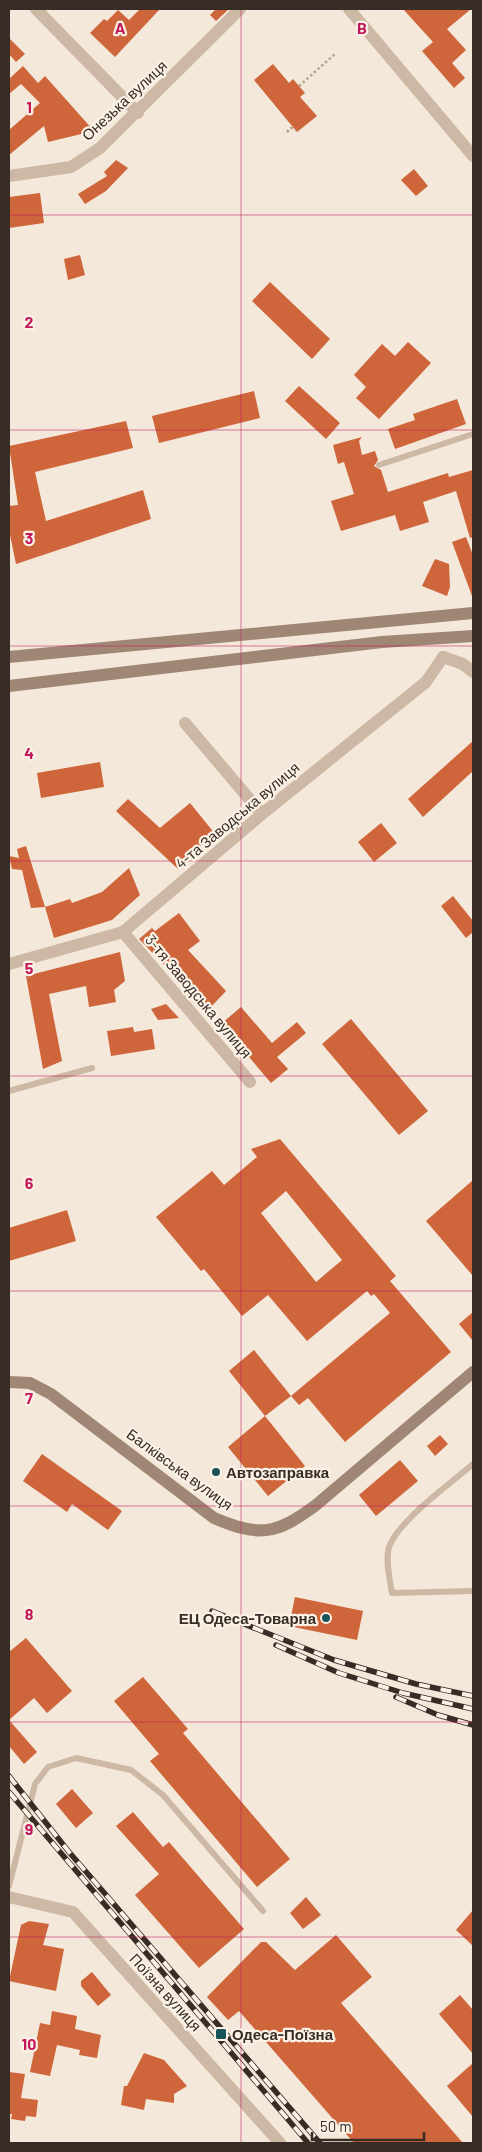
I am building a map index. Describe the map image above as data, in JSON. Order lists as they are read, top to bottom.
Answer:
{
  "streets": {
    "street": [
      "Онезька вулиця",
      "4-та Заводська вулиця",
      "3-тя Заводська вулиця",
      "Балківська вулиця",
      "Поїзна вулиця"
    ]
  },
  "crossings": [
    ["4-та Заводська вулиця", "3-тя Заводська вулиця"]
  ],
  "places": {
    "other": ["Автозаправка", "ЕЦ Одеса-Товарна"],
    "transit": ["Одеса-Поїзна"]
  },
  "scale_bar": "50 m",
  "grid": {
    "columns": ["A", "B"],
    "rows": [
      "1",
      "2",
      "3",
      "4",
      "5",
      "6",
      "7",
      "8",
      "9",
      "10"
    ]
  }
}
